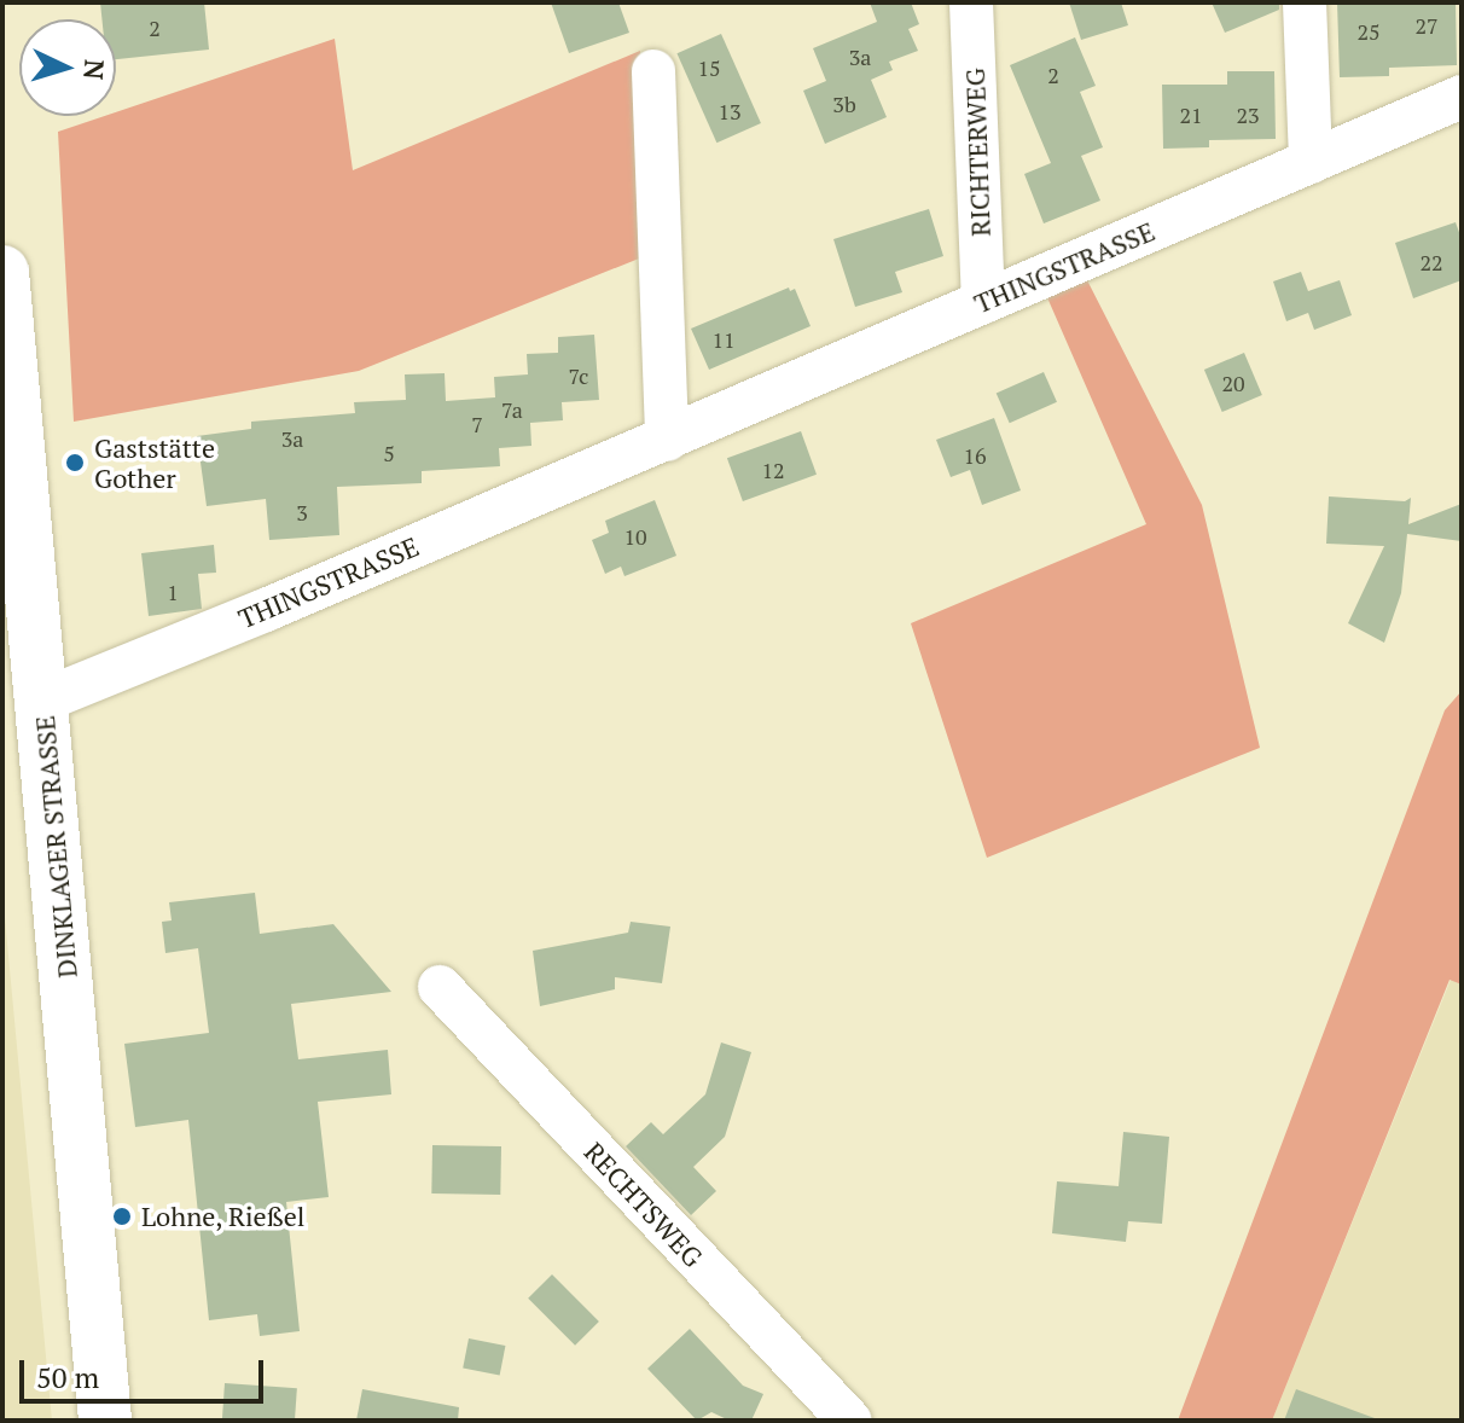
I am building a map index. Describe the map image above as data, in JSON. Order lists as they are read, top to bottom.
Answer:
{
  "streets": {
    "main road": ["DINKLAGER STRASSE"],
    "street": ["RICHTERWEG", "THINGSTRASSE", "RECHTSWEG"]
  },
  "crossings": [
    ["RICHTERWEG", "THINGSTRASSE"],
    ["THINGSTRASSE", "DINKLAGER STRASSE"]
  ],
  "places": ["Gaststätte Gother", "Lohne, Rießel"],
  "house_numbers": [
    "27",
    "2",
    "25",
    "3a",
    "15",
    "2",
    "3b",
    "13",
    "21",
    "23",
    "22",
    "11",
    "7c",
    "20",
    "7a",
    "7",
    "3a",
    "5",
    "16",
    "12",
    "3",
    "10",
    "1"
  ],
  "scale_bar": "50 m",
  "north": "right"
}
